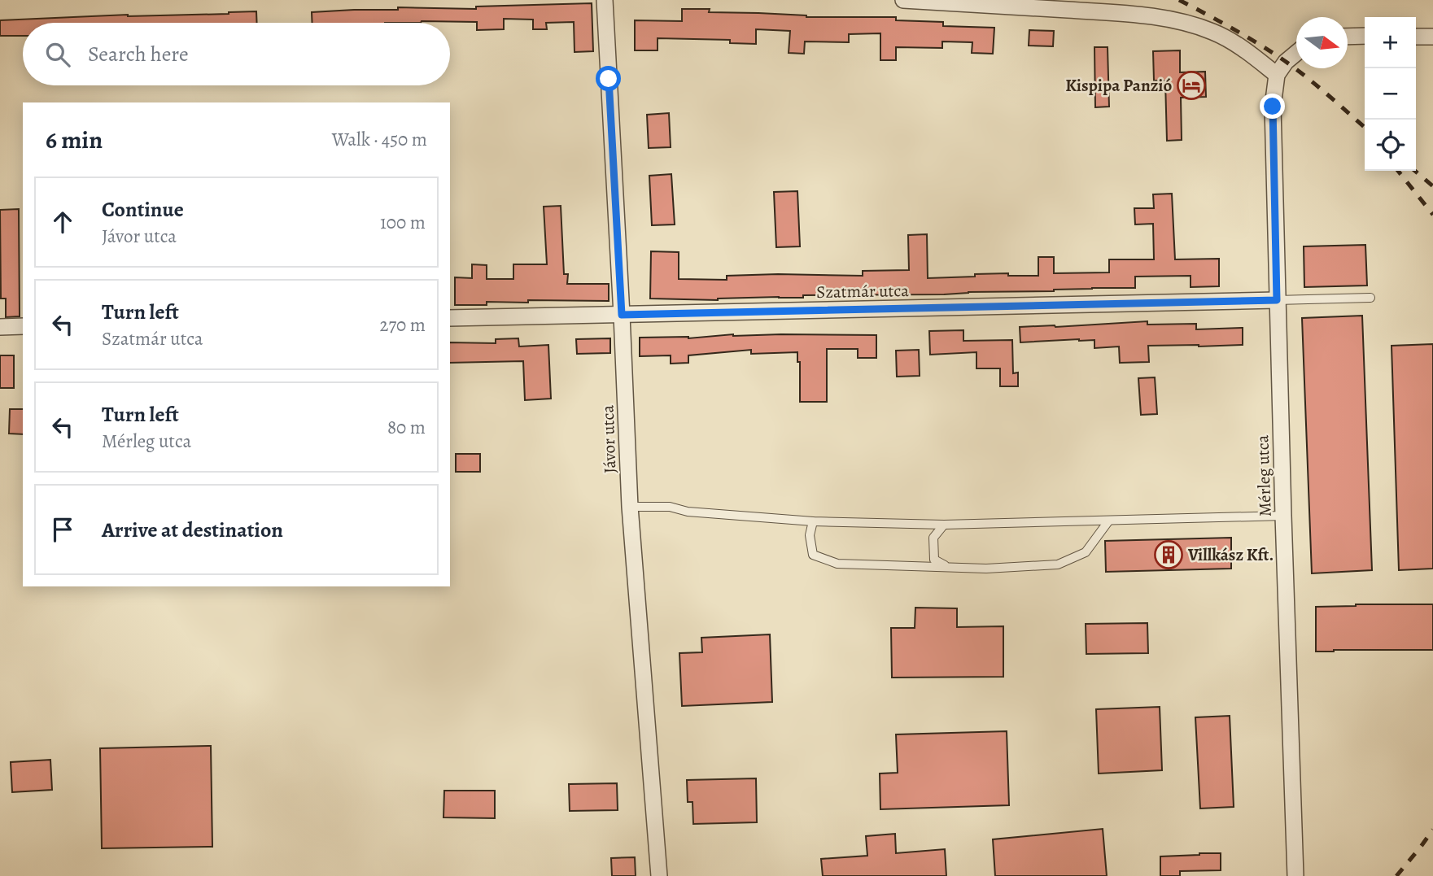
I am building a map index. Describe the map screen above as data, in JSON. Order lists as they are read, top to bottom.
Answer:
{
  "streets": {
    "street": ["Szatmár utca", "Jávor utca", "Mérleg utca"]
  },
  "crossings": [
    ["Szatmár utca", "Jávor utca"],
    ["Szatmár utca", "Mérleg utca"]
  ],
  "places": {
    "hotel": ["Kispipa Panzió"],
    "building": ["Villkász Kft."]
  },
  "north": "right",
  "page": {
    "map_buttons": ["+", "−"],
    "search": "Search here",
    "heading": ["6 min", "Walk · 450 m"],
    "list": [
      ["Continue", "Jávor utca", "100 m"],
      ["Turn left", "Szatmár utca", "270 m"],
      ["Turn left", "Mérleg utca", "80 m"],
      "Arrive at destination"
    ]
  }
}
